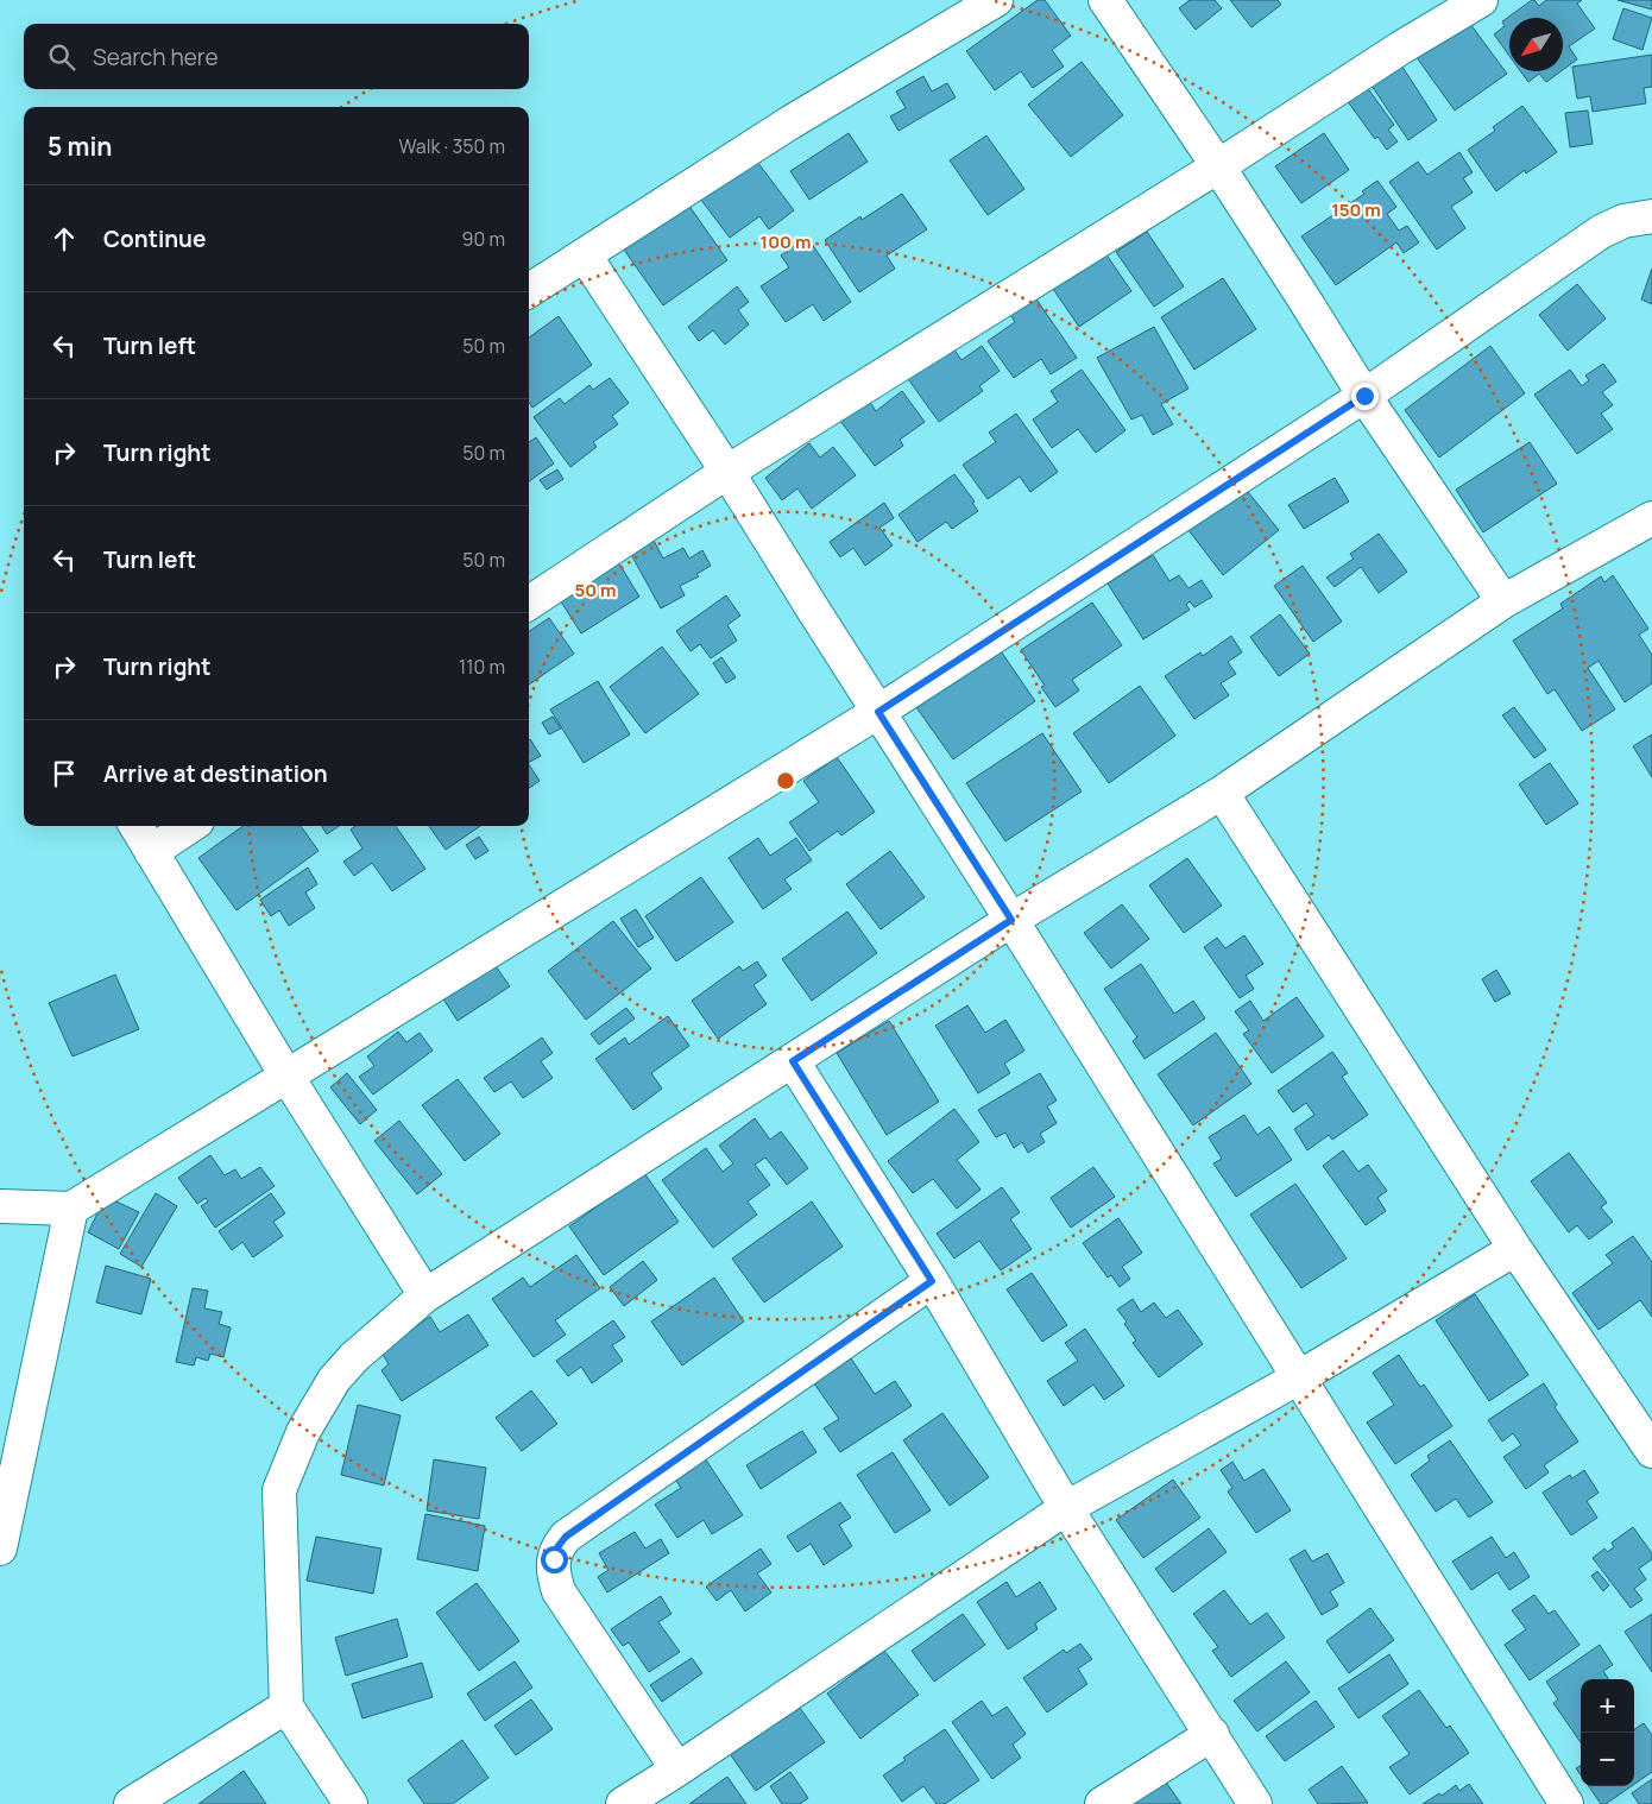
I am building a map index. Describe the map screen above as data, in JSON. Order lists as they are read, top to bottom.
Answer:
{
  "north": "bottom left",
  "page": {
    "search": "Search here",
    "heading": ["5 min", "Walk · 350 m"],
    "list": [
      ["Continue", "90 m"],
      ["Turn left", "50 m"],
      ["Turn right", "50 m"],
      ["Turn left", "50 m"],
      ["Turn right", "110 m"],
      "Arrive at destination"
    ],
    "map_buttons": ["+", "−"]
  },
  "rings": ["150 m", "100 m", "50 m"]
}
